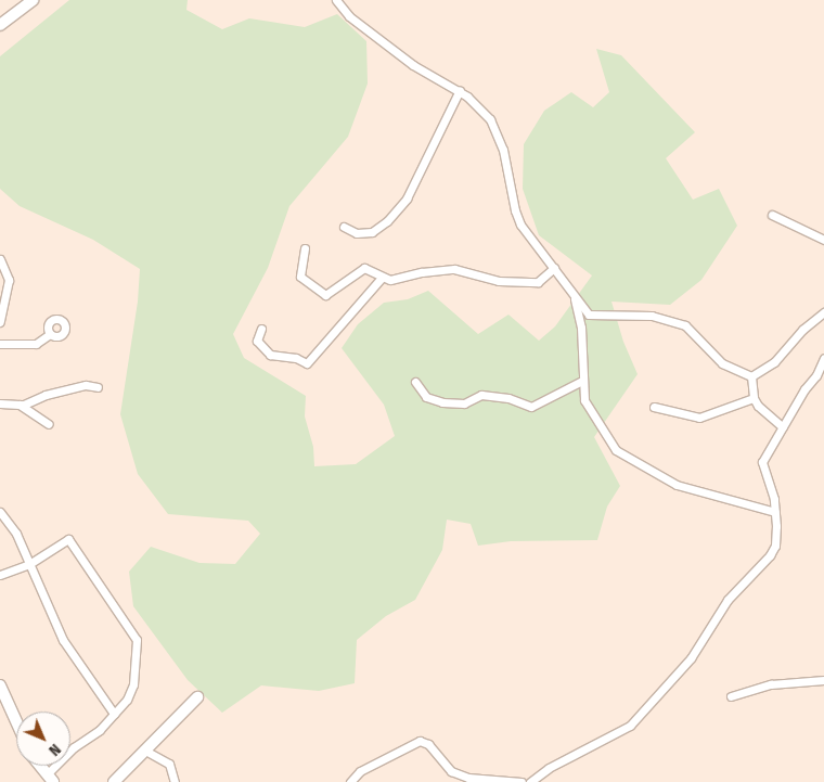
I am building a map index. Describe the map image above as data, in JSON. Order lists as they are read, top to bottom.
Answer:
{
  "north": "bottom right"
}
